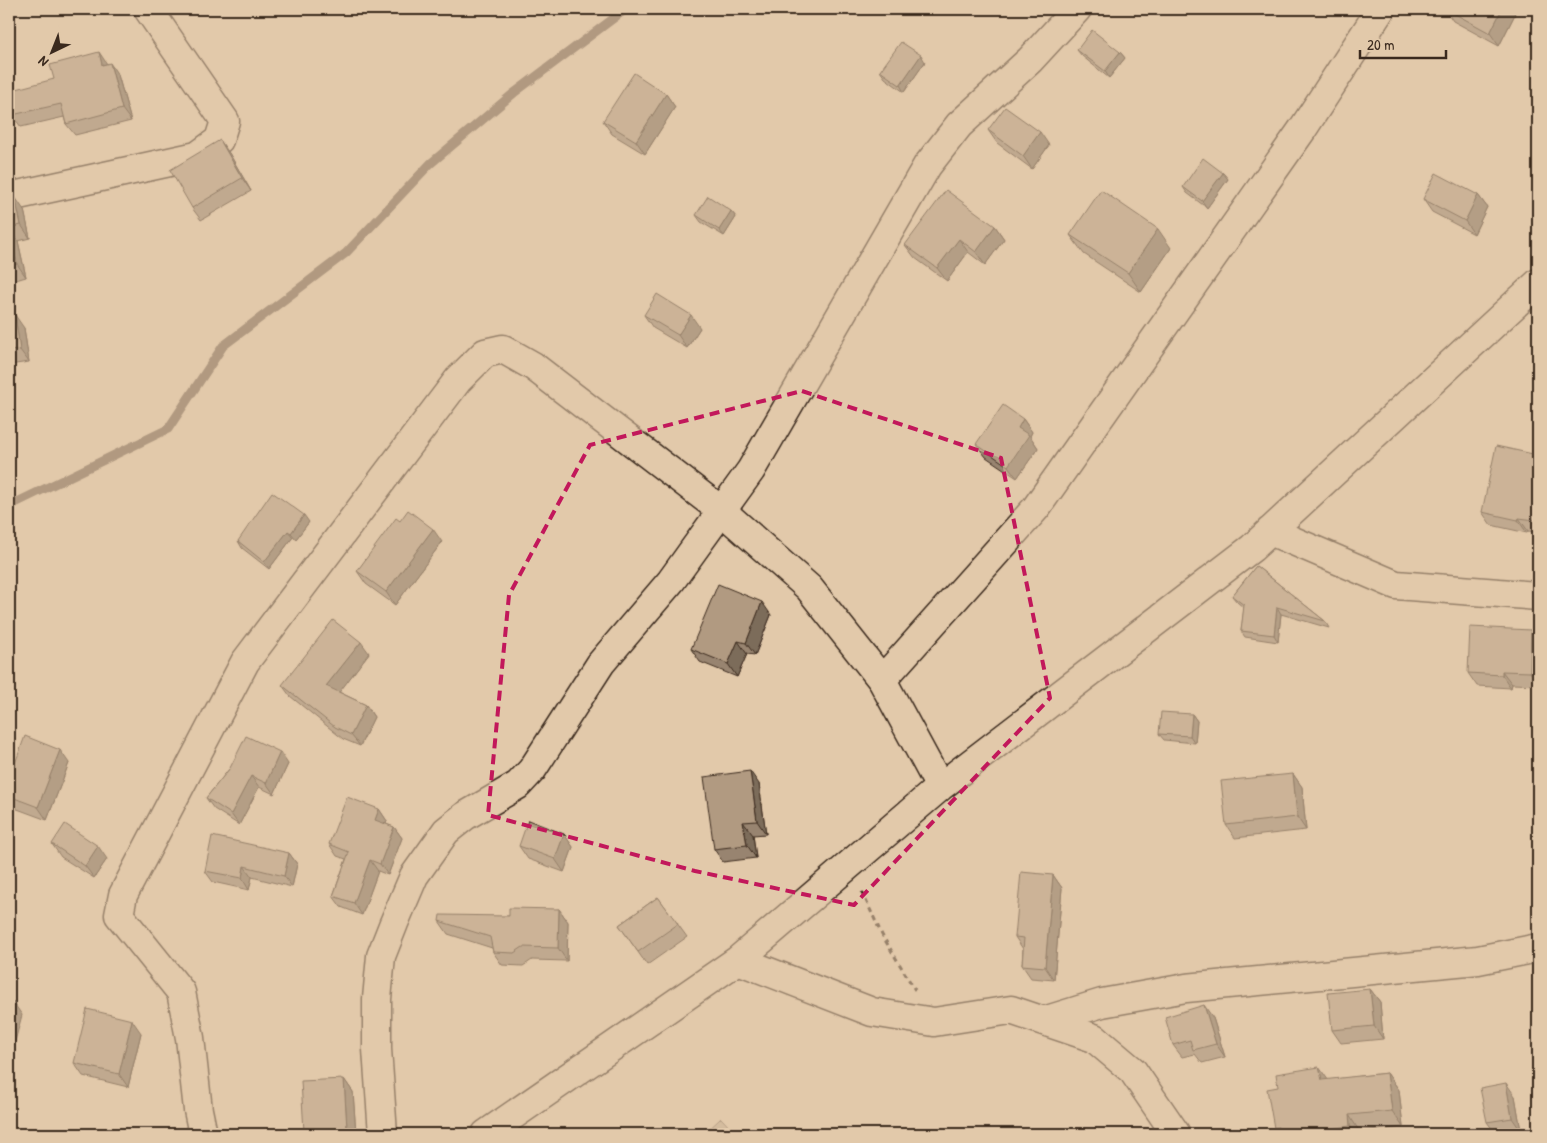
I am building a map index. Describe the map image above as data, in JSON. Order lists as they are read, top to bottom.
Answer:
{
  "scale_bar": "20 m",
  "north": "bottom left"
}
